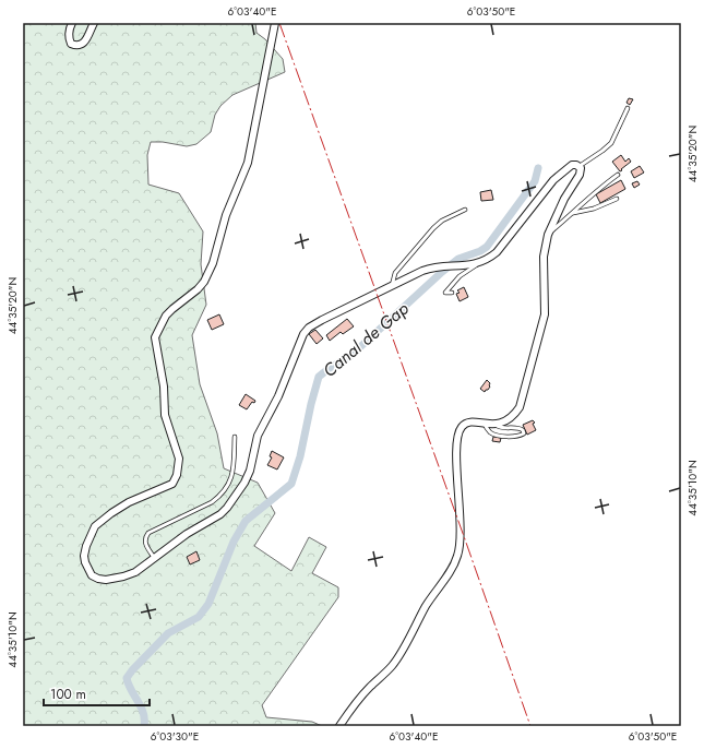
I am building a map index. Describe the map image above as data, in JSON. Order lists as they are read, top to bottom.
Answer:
{
  "water": ["Canal de Gap"],
  "scale_bar": "100 m",
  "coordinates": [
    "6°03'40\"E",
    "6°03'50\"E",
    "44°35'20\"N",
    "44°35'10\"N",
    "6°03'30\"E"
  ]
}
